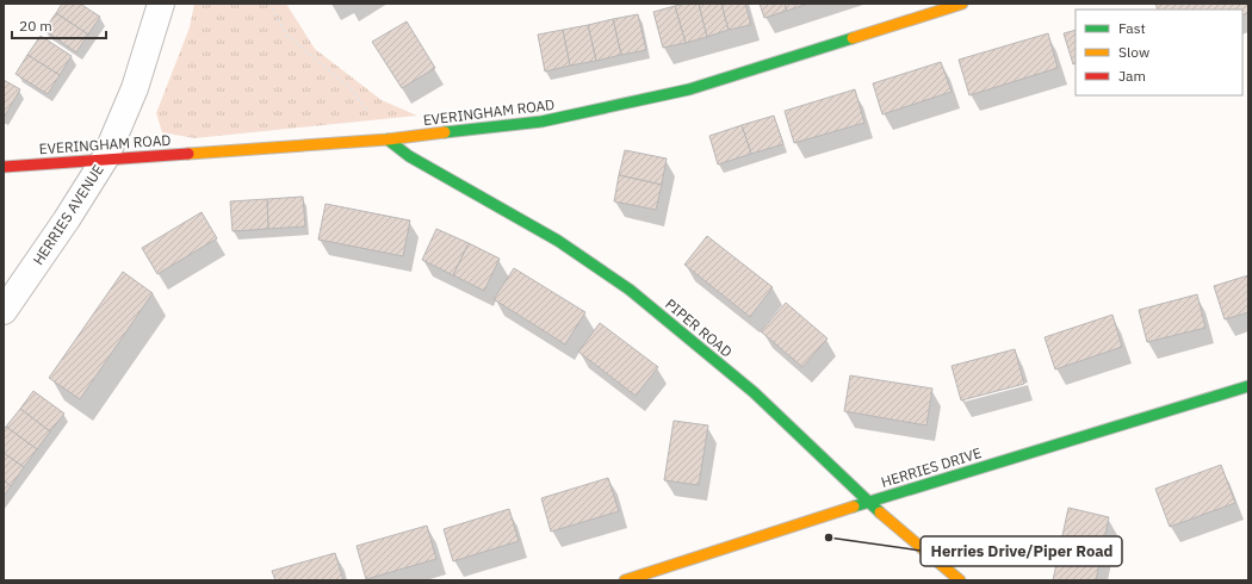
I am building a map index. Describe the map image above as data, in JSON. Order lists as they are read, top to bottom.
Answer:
{
  "streets": {
    "street": [
      "EVERINGHAM ROAD",
      "HERRIES AVENUE",
      "PIPER ROAD",
      "HERRIES DRIVE"
    ]
  },
  "crossings": [
    ["EVERINGHAM ROAD", "HERRIES AVENUE"],
    ["EVERINGHAM ROAD", "PIPER ROAD"],
    ["PIPER ROAD", "HERRIES DRIVE"]
  ],
  "places": ["Herries Drive/Piper Road"],
  "legend": ["Fast", "Slow", "Jam"],
  "scale_bar": "20 m"
}
